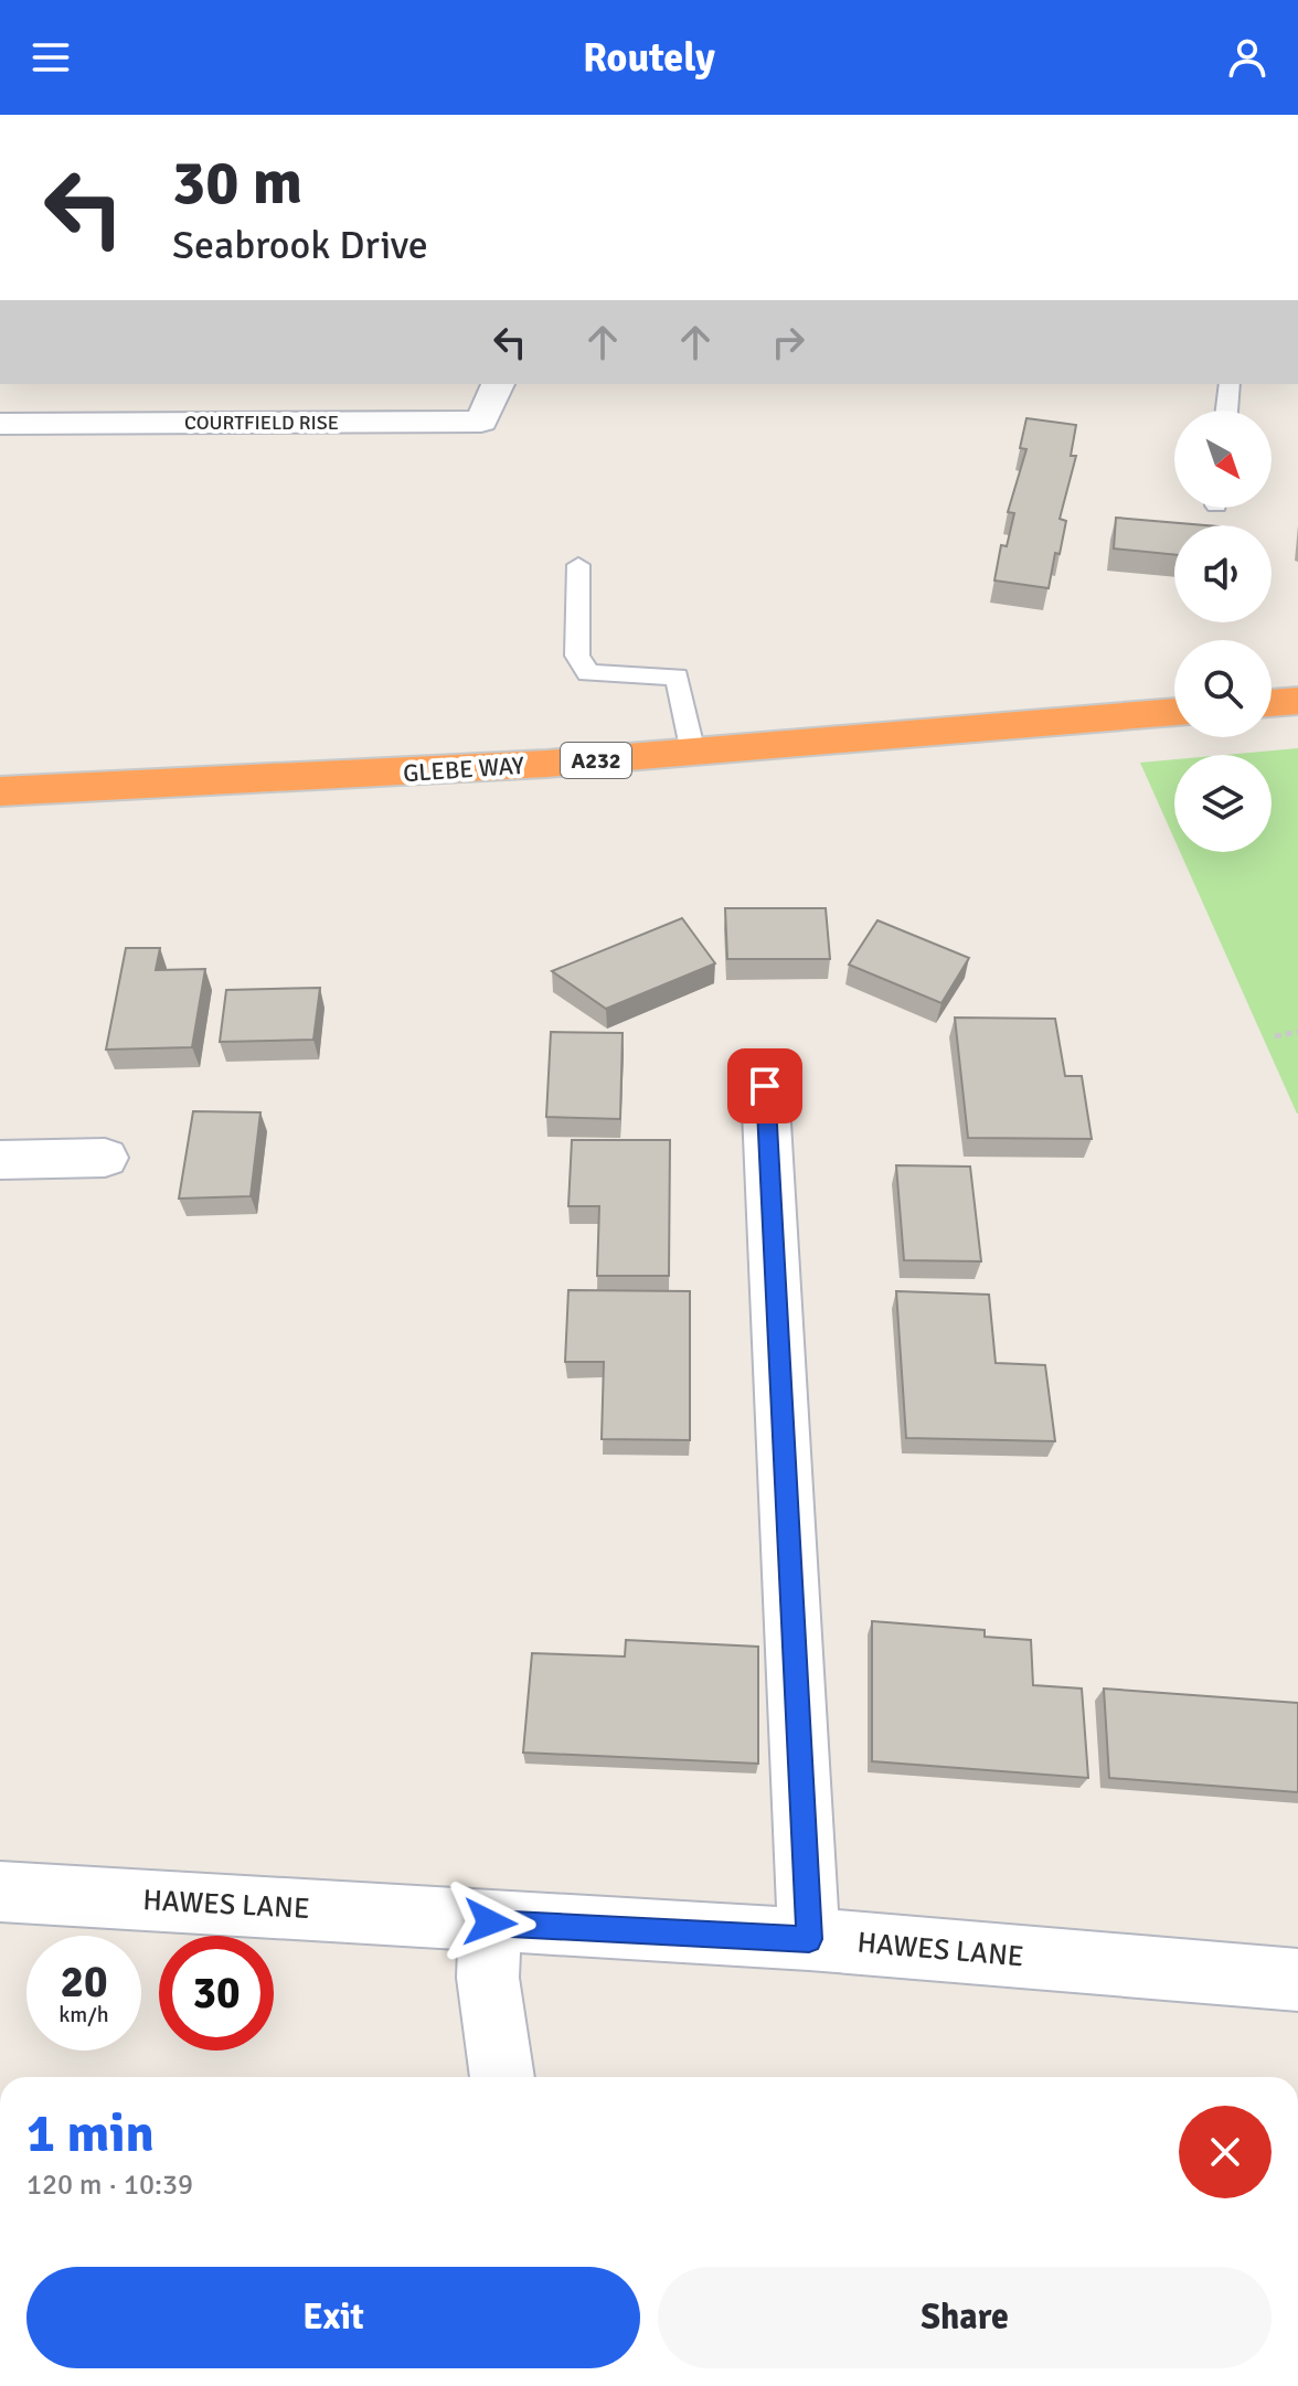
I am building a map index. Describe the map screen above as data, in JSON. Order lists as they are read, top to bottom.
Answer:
{
  "streets": {
    "highway": ["A232", "GLEBE WAY"],
    "street": ["COURTFIELD RISE", "HAWES LANE"]
  },
  "north": "bottom right",
  "page": {
    "header": "Routely",
    "turn": ["30 m", "Seabrook Drive"],
    "speed": "20 km/h",
    "limit": "30",
    "heading": ["1 min", "120 m · 10:39"],
    "buttons": ["Exit", "Share"]
  }
}
